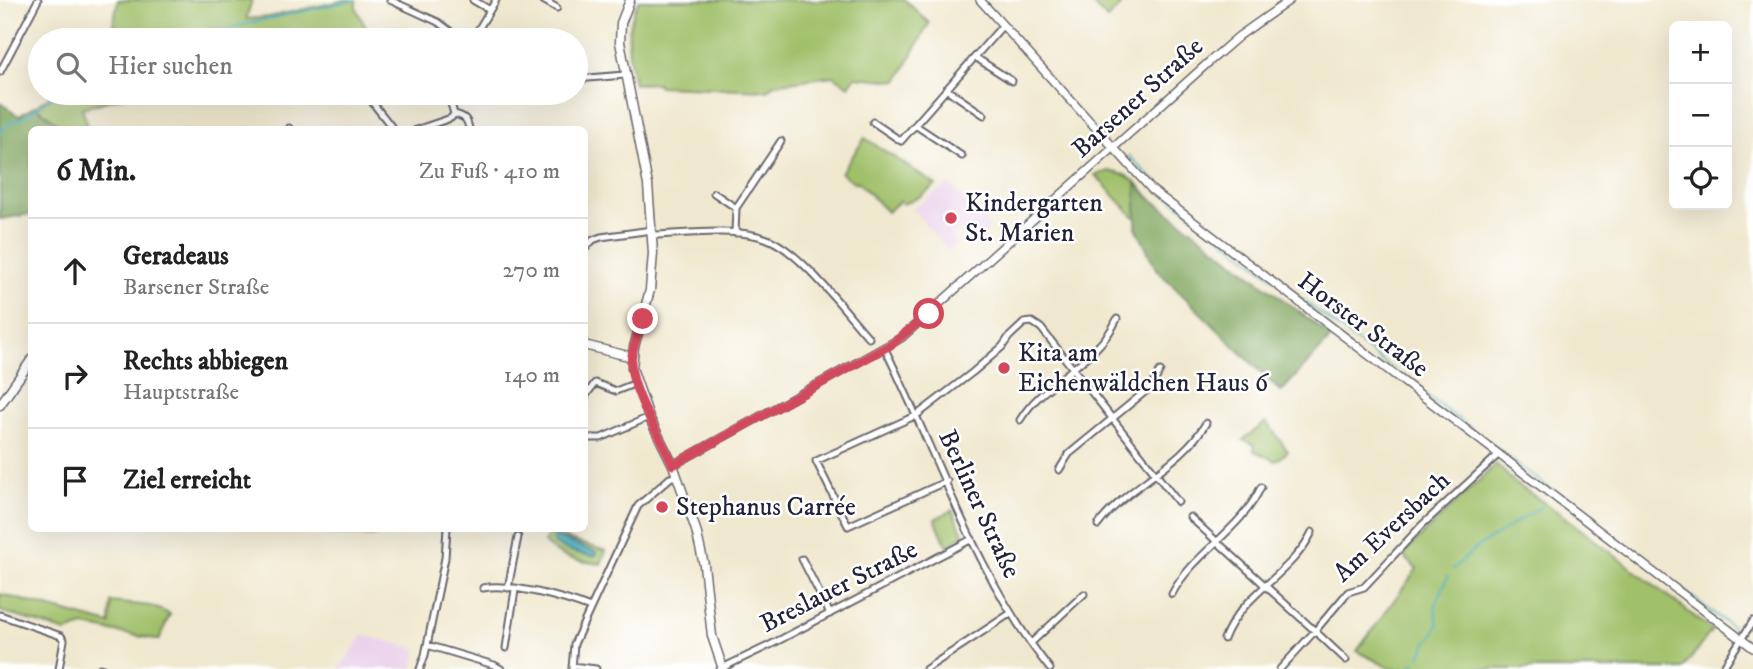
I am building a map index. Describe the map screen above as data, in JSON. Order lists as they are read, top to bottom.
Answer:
{
  "streets": {
    "street": [
      "Barsener Straße",
      "Horster Straße",
      "Berliner Straße",
      "Am Eversbach",
      "Breslauer Straße"
    ]
  },
  "crossings": [
    ["Barsener Straße", "Horster Straße"],
    ["Barsener Straße", "Berliner Straße"],
    ["Horster Straße", "Am Eversbach"],
    ["Berliner Straße", "Breslauer Straße"]
  ],
  "places": ["Kindergarten St. Marien", "Kita am Eichenwäldchen Haus 6", "Stephanus Carrée"],
  "page": {
    "map_buttons": ["+", "−"],
    "search": "Hier suchen",
    "heading": ["6 Min.", "Zu Fuß · 410 m"],
    "list": [
      ["Geradeaus", "Barsener Straße", "270 m"],
      ["Rechts abbiegen", "Hauptstraße", "140 m"],
      "Ziel erreicht"
    ]
  }
}
